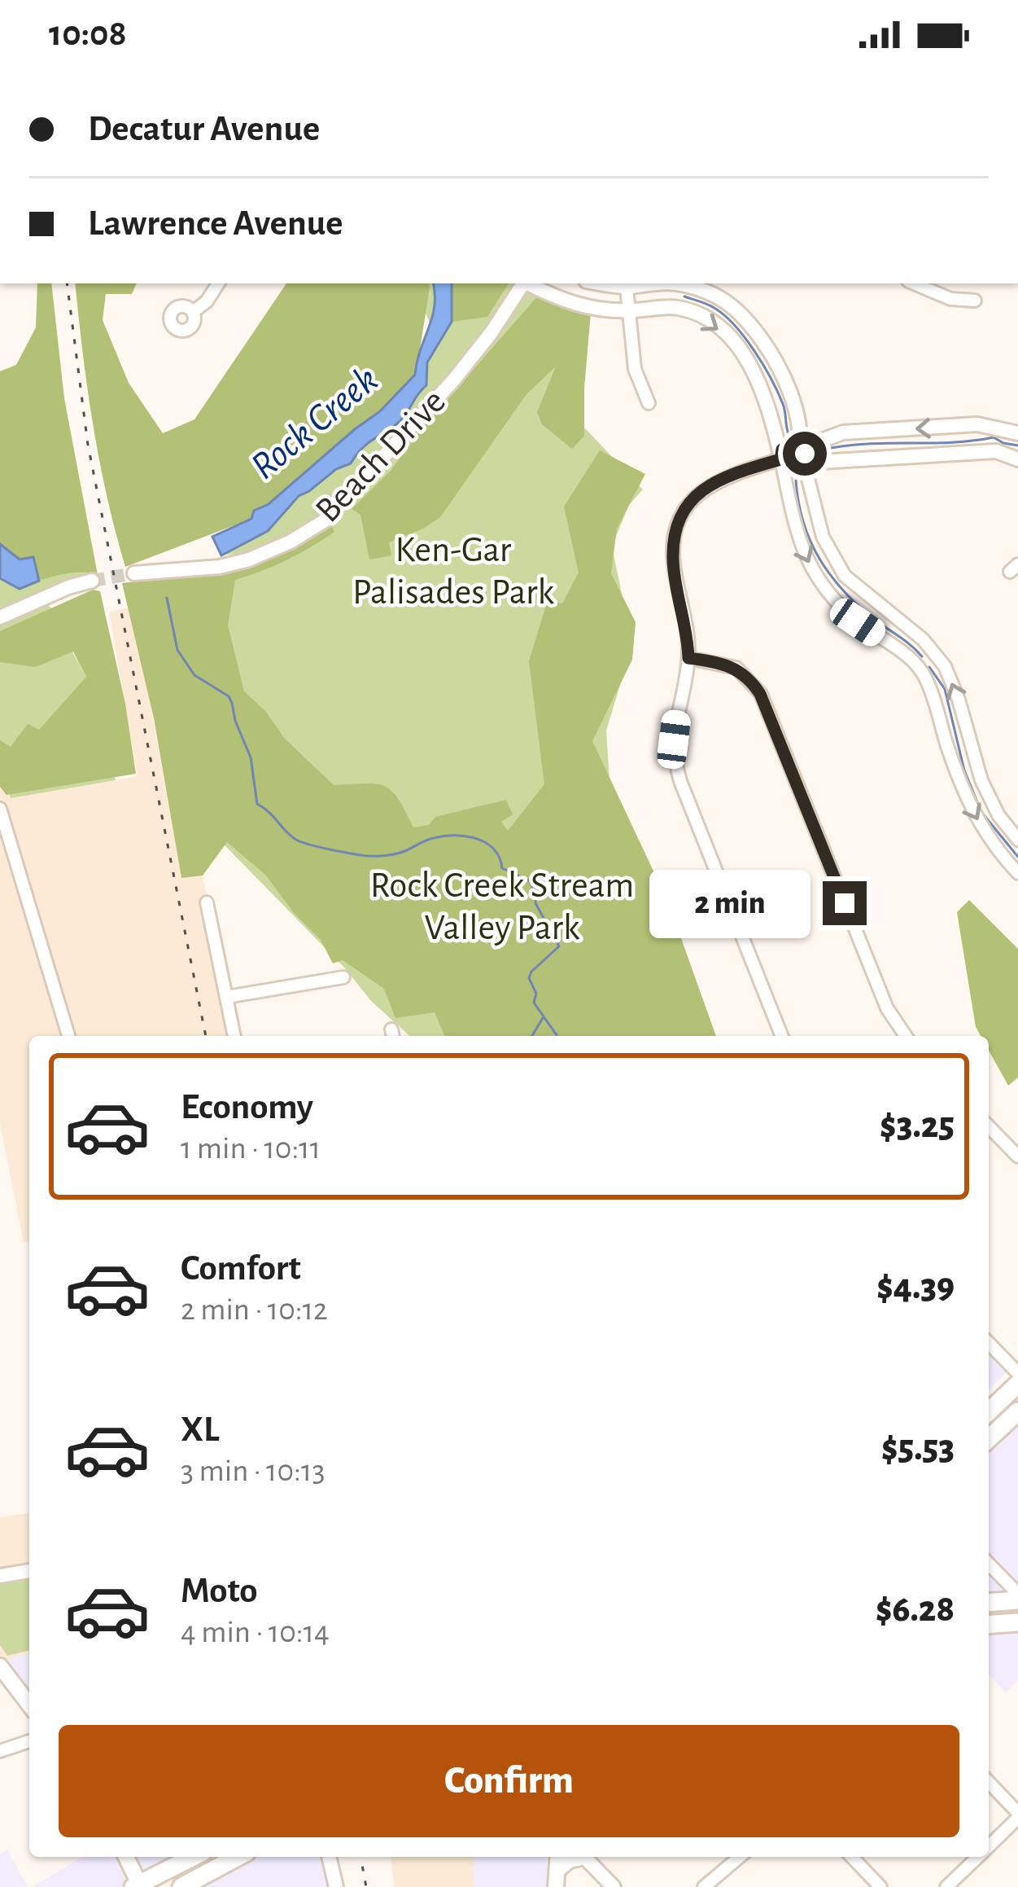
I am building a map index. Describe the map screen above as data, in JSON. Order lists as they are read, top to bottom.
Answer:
{
  "streets": {
    "street": ["Beach Drive"]
  },
  "water": ["Rock Creek"],
  "parks": ["Ken-Gar Palisades Park", "Rock Creek Stream Valley Park"],
  "page": {
    "status": "10:08",
    "banner": ["Decatur Avenue", "Lawrence Avenue"],
    "bubble": "2 min",
    "list": [
      {
        "name": "Economy",
        "note": "1 min · 10:11",
        "value": "$3.25"
      },
      {
        "name": "Comfort",
        "note": "2 min · 10:12",
        "value": "$4.39"
      },
      {
        "name": "XL",
        "note": "3 min · 10:13",
        "value": "$5.53"
      },
      {
        "name": "Moto",
        "note": "4 min · 10:14",
        "value": "$6.28"
      }
    ],
    "buttons": "Confirm"
  }
}
